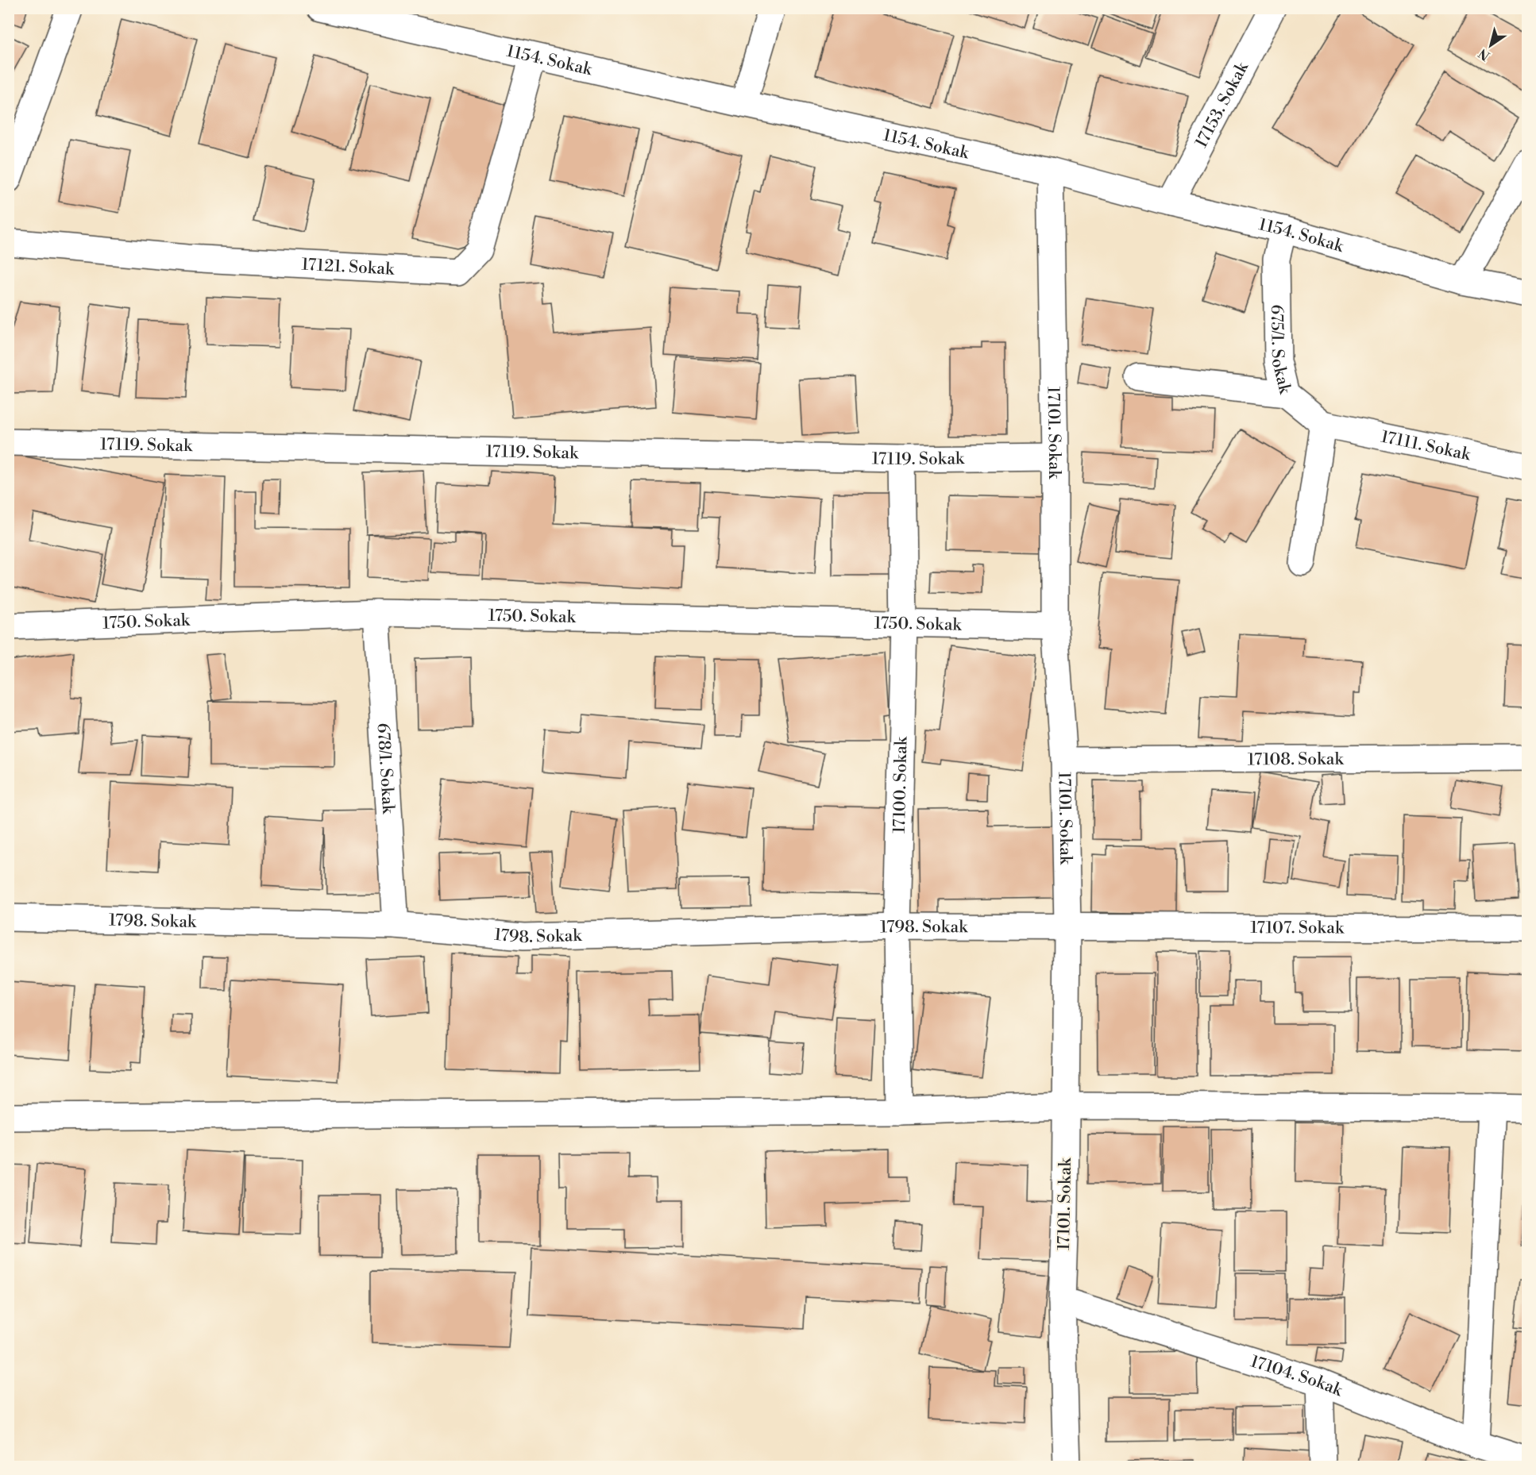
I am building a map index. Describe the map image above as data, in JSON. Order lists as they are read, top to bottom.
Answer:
{
  "streets": {
    "street": [
      "1154. Sokak",
      "17153. Sokak",
      "17121. Sokak",
      "675/1. Sokak",
      "17101. Sokak",
      "17119. Sokak",
      "17111. Sokak",
      "1750. Sokak",
      "17108. Sokak",
      "678/1. Sokak",
      "17100. Sokak",
      "1798. Sokak",
      "17107. Sokak",
      "17104. Sokak"
    ]
  },
  "crossings": [
    ["1154. Sokak", "17153. Sokak"],
    ["1154. Sokak", "17121. Sokak"],
    ["1154. Sokak", "675/1. Sokak"],
    ["1154. Sokak", "17101. Sokak"],
    ["675/1. Sokak", "17111. Sokak"],
    ["17101. Sokak", "17119. Sokak"],
    ["17101. Sokak", "1750. Sokak"],
    ["17101. Sokak", "17108. Sokak"],
    ["17101. Sokak", "1798. Sokak"],
    ["17101. Sokak", "17107. Sokak"],
    ["17101. Sokak", "17104. Sokak"],
    ["17119. Sokak", "17100. Sokak"],
    ["1750. Sokak", "678/1. Sokak"],
    ["1750. Sokak", "17100. Sokak"],
    ["678/1. Sokak", "1798. Sokak"],
    ["17100. Sokak", "1798. Sokak"],
    ["1798. Sokak", "17107. Sokak"]
  ],
  "north": "bottom left"
}
